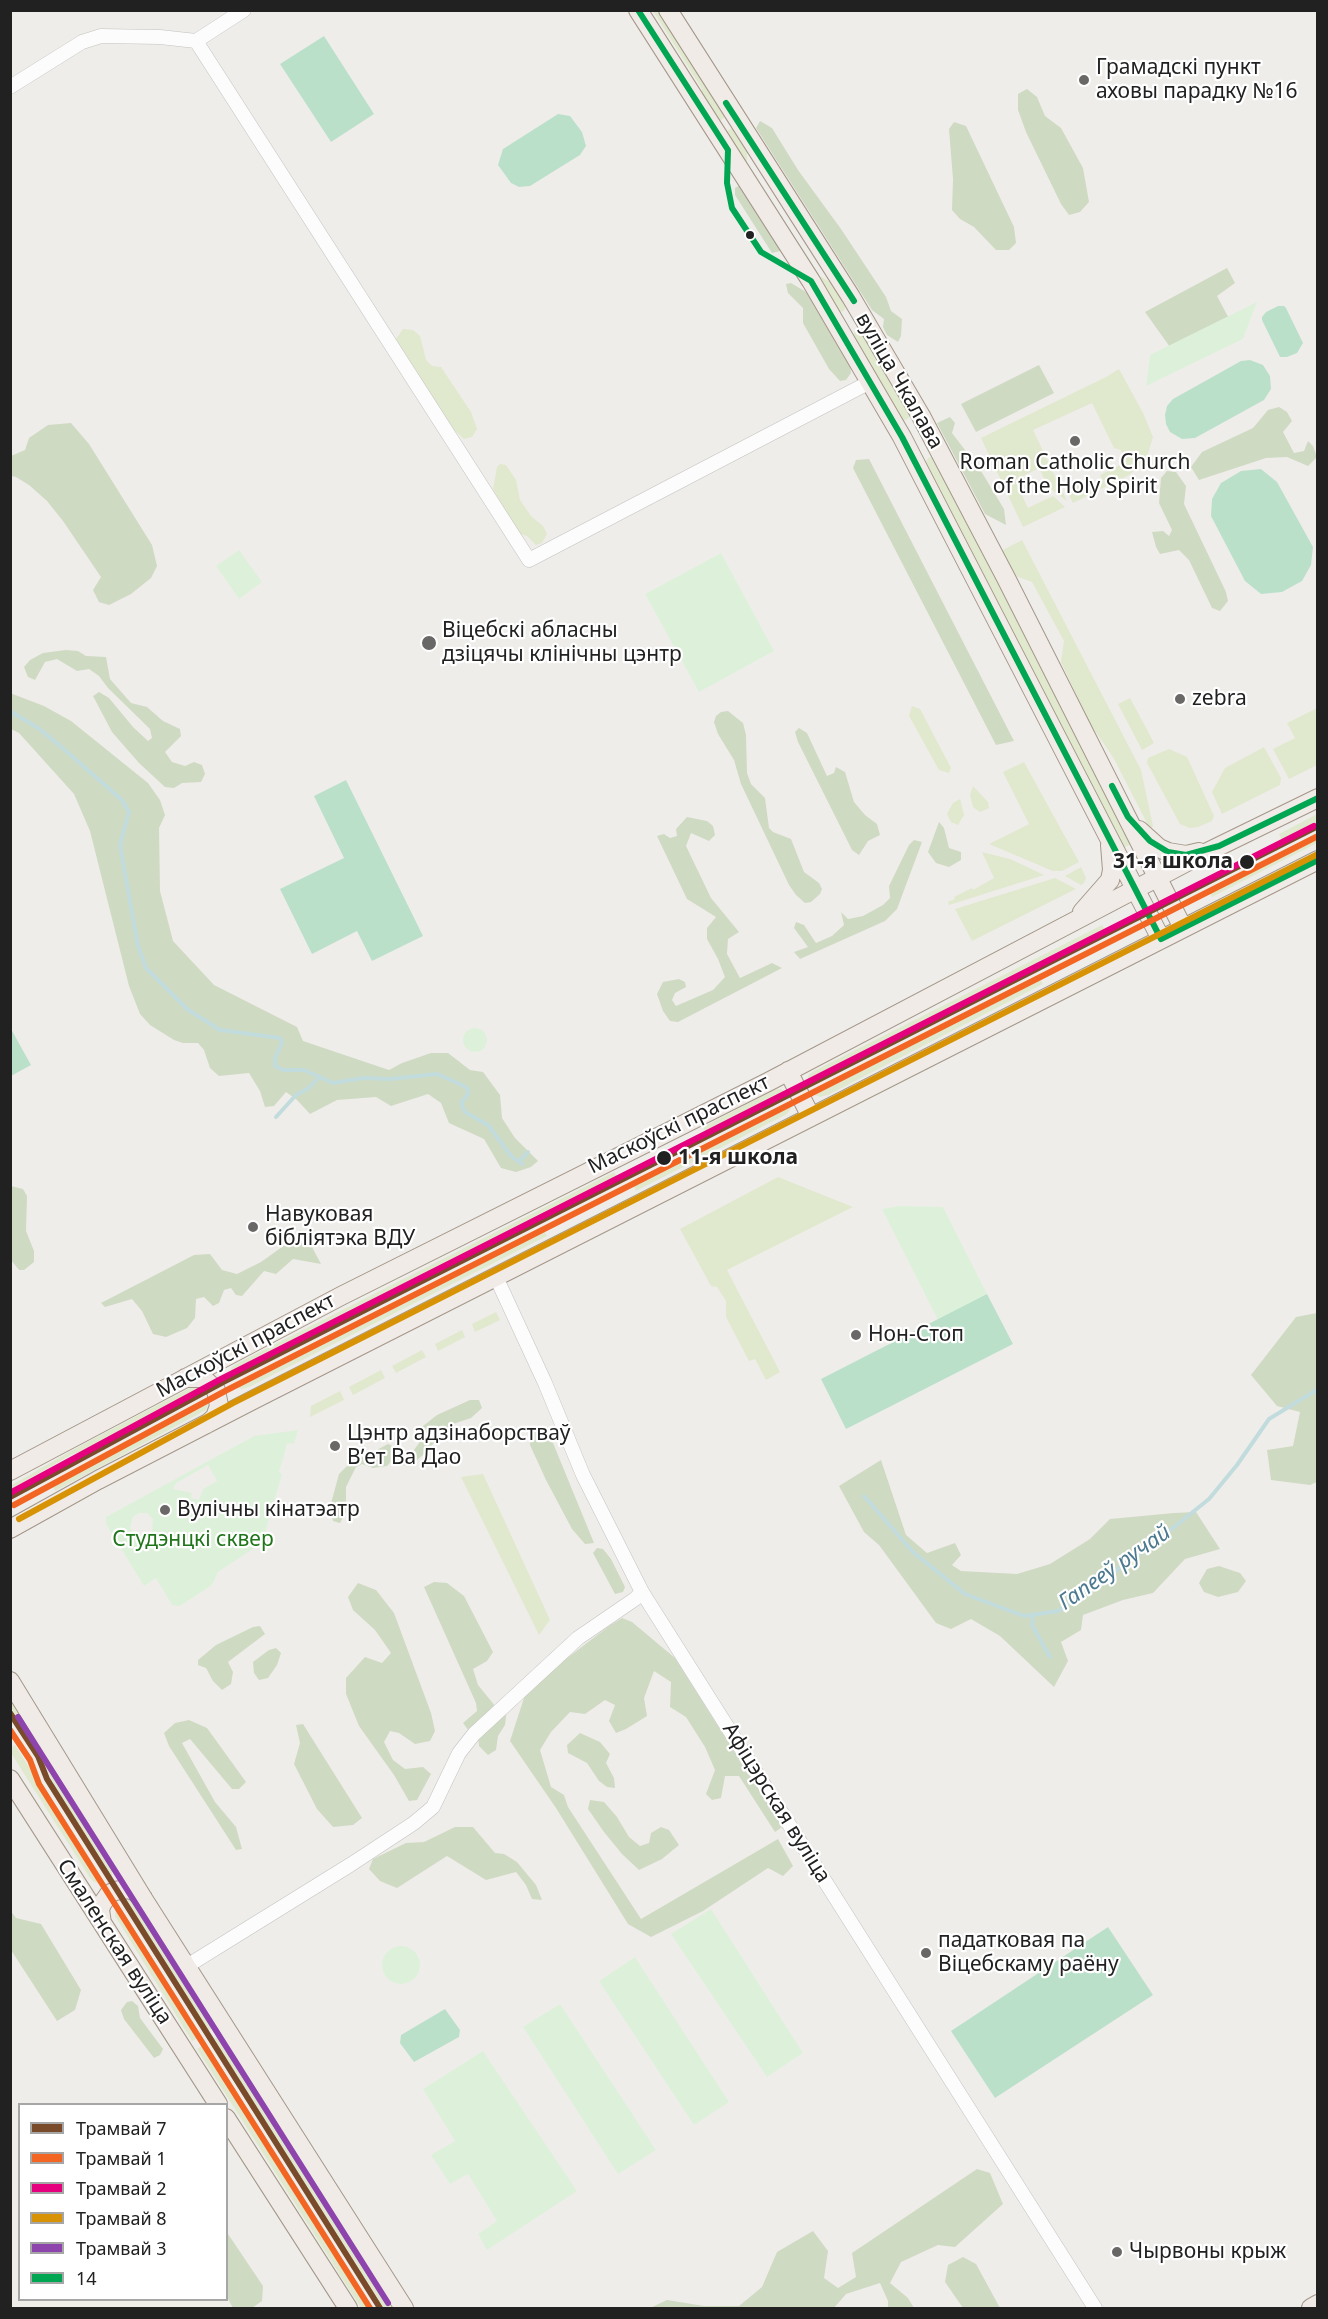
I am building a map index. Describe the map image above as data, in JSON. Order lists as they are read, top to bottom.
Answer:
{
  "streets": {
    "main road": ["вуліца Чкалава", "Маскоўскі праспект", "Смаленская вуліца"],
    "street": ["Афіцэрская вуліца"]
  },
  "crossings": [
    ["вуліца Чкалава", "Маскоўскі праспект"]
  ],
  "water": ["Гапееў ручай"],
  "parks": ["Студэнцкі сквер"],
  "places": [
    "Грамадскі пункт аховы парадку №16",
    "Roman Catholic Church of the Holy Spirit",
    "Віцебскі абласны дзіцячы клінічны цэнтр",
    "zebra",
    "31-я школа",
    "11-я школа",
    "Навуковая бібліятэка ВДУ",
    "Нон-Стоп",
    "Цэнтр адзінаборстваў Вʼет Ва Дао",
    "Вулічны кінатэатр",
    "падатковая па Віцебскаму раёну",
    "Чырвоны крыж"
  ],
  "lines": [
    "transit line 14",
    "tram line 7",
    "tram line 2",
    "tram line 1",
    "tram line 8",
    "tram line 3"
  ],
  "legend": [
    "Трамвай 7",
    "Трамвай 1",
    "Трамвай 2",
    "Трамвай 8",
    "Трамвай 3",
    "14"
  ]
}
